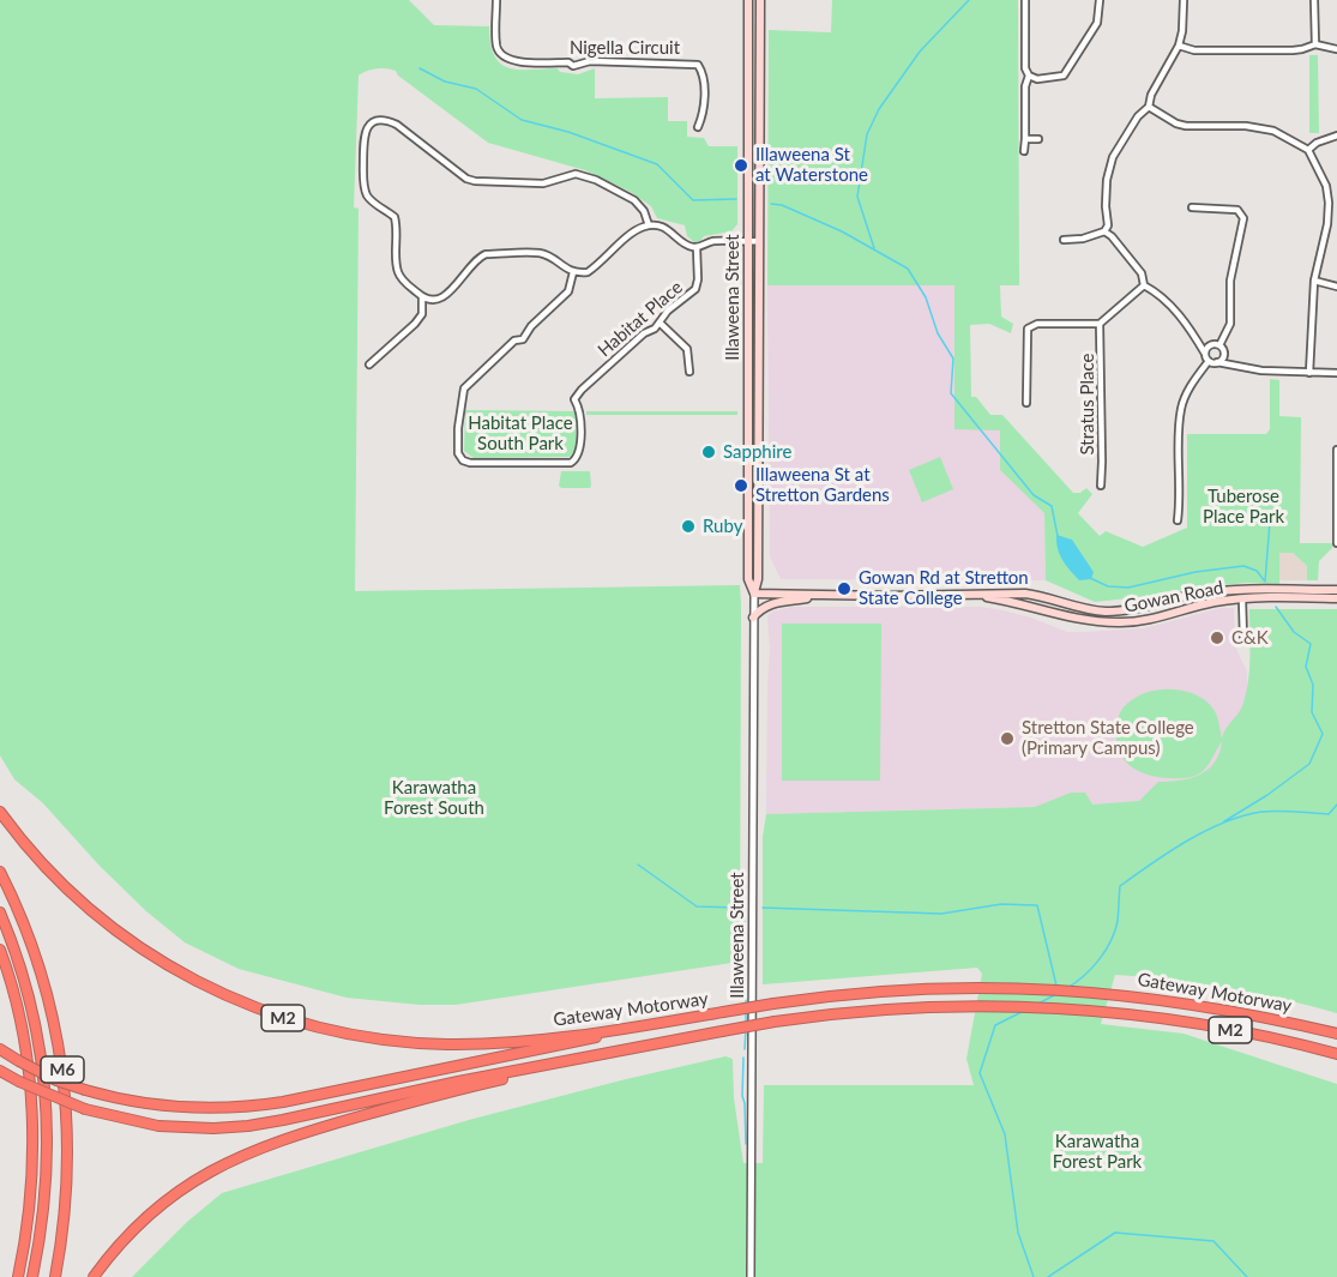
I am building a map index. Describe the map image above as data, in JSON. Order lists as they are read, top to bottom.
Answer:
{
  "streets": {
    "highway": ["Gateway Motorway", "M2", "M6"],
    "main road": ["Illaweena Street", "Gowan Road"],
    "street": ["Nigella Circuit", "Habitat Place", "Stratus Place"]
  },
  "crossings": [
    ["Illaweena Street", "Gowan Road"]
  ],
  "parks": [
    "Habitat Place South Park",
    "Tuberose Place Park",
    "Karawatha Forest South",
    "Karawatha Forest Park"
  ],
  "places": [
    "Illaweena St at Waterstone",
    "Sapphire",
    "Illaweena St at Stretton Gardens",
    "Ruby",
    "Gowan Rd at Stretton State College",
    "C&K",
    "Stretton State College (Primary Campus)"
  ]
}
